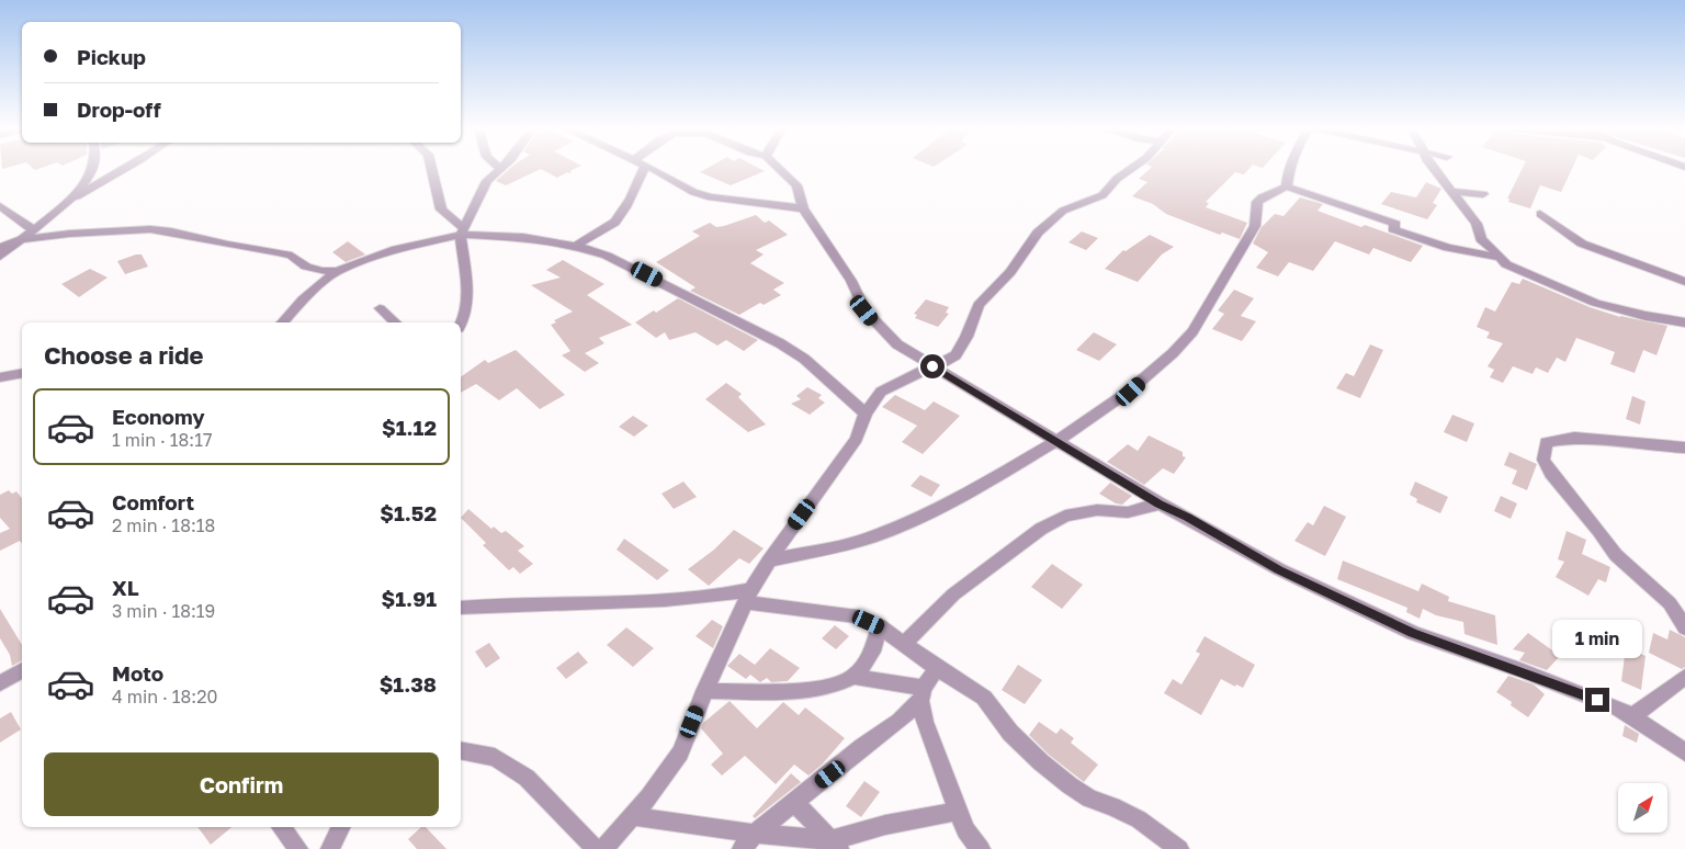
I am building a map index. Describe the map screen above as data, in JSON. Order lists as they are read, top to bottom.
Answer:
{
  "north": "top right",
  "page": {
    "banner": ["Pickup", "Drop-off"],
    "heading": "Choose a ride",
    "list": [
      {
        "name": "Economy",
        "note": "1 min · 18:17",
        "value": "$1.12"
      },
      {
        "name": "Comfort",
        "note": "2 min · 18:18",
        "value": "$1.52"
      },
      {
        "name": "XL",
        "note": "3 min · 18:19",
        "value": "$1.91"
      },
      {
        "name": "Moto",
        "note": "4 min · 18:20",
        "value": "$1.38"
      }
    ],
    "bubble": "1 min",
    "buttons": "Confirm"
  }
}
